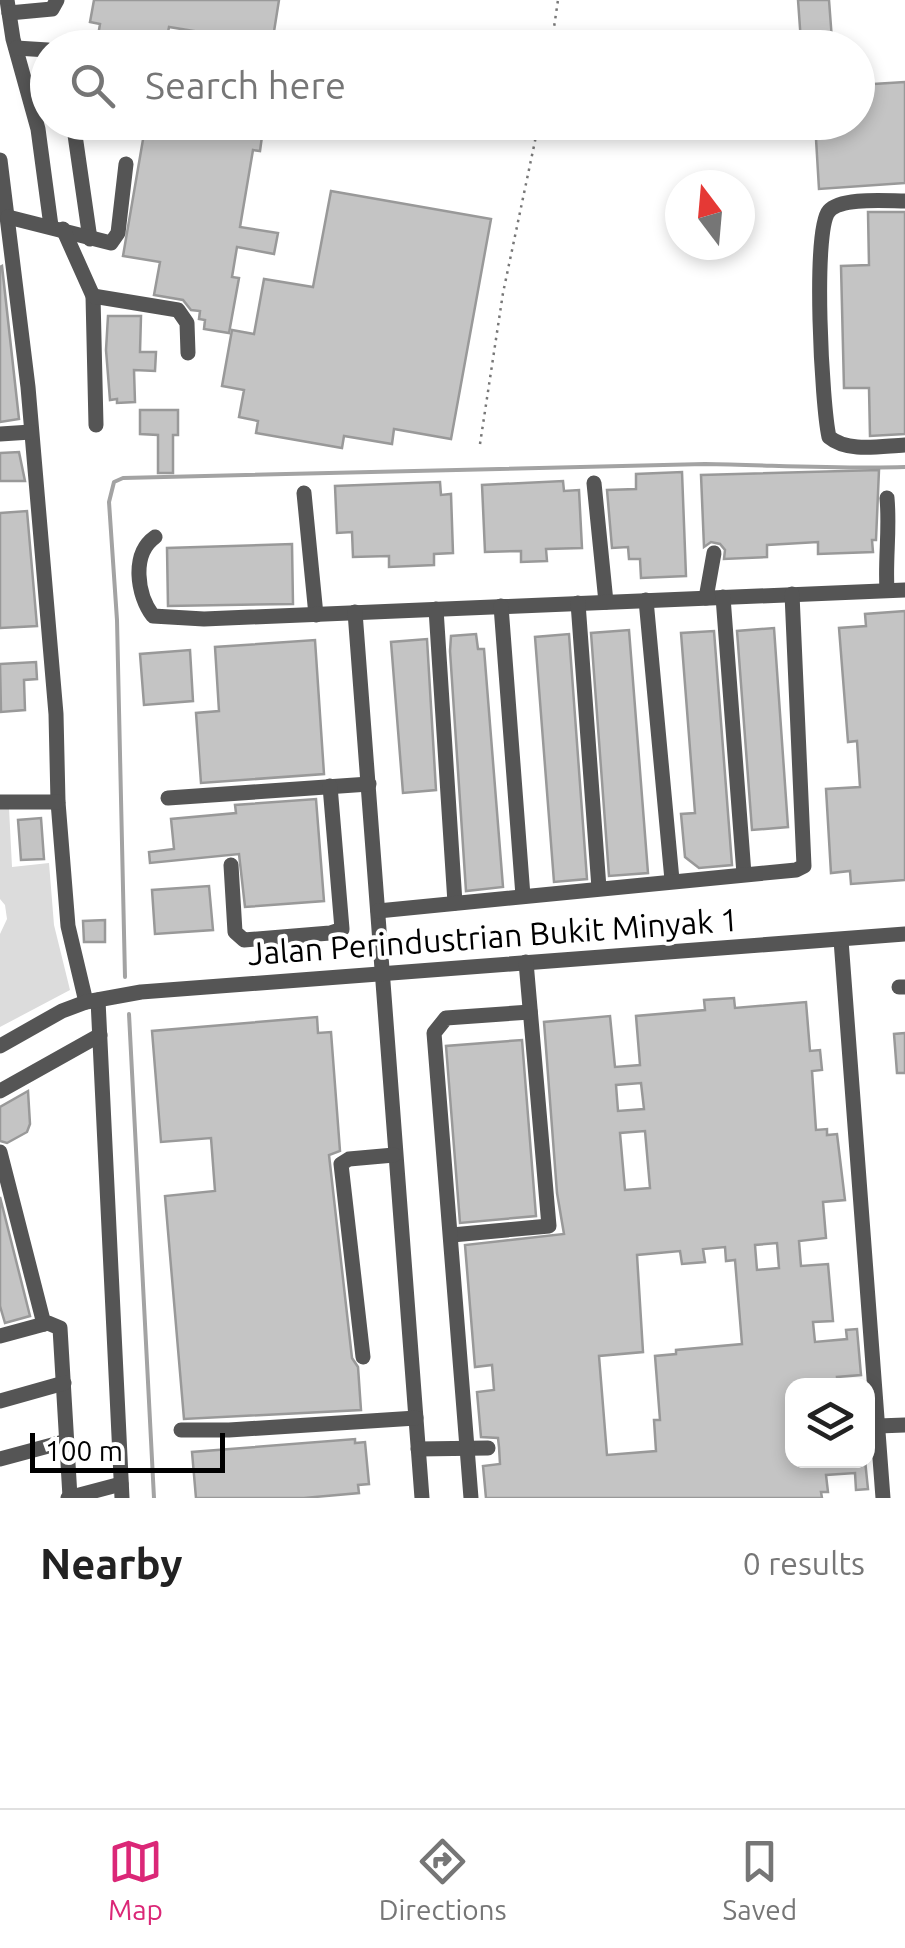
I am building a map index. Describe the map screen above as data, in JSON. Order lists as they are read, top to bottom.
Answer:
{
  "streets": {
    "street": ["Jalan Perindustrian Bukit Minyak 1"]
  },
  "scale_bar": "100 m",
  "north": "top",
  "page": {
    "search": "Search here",
    "scale": "100 m",
    "heading": ["Nearby", "0 results"],
    "nav": ["Map", "Directions", "Saved"]
  }
}
